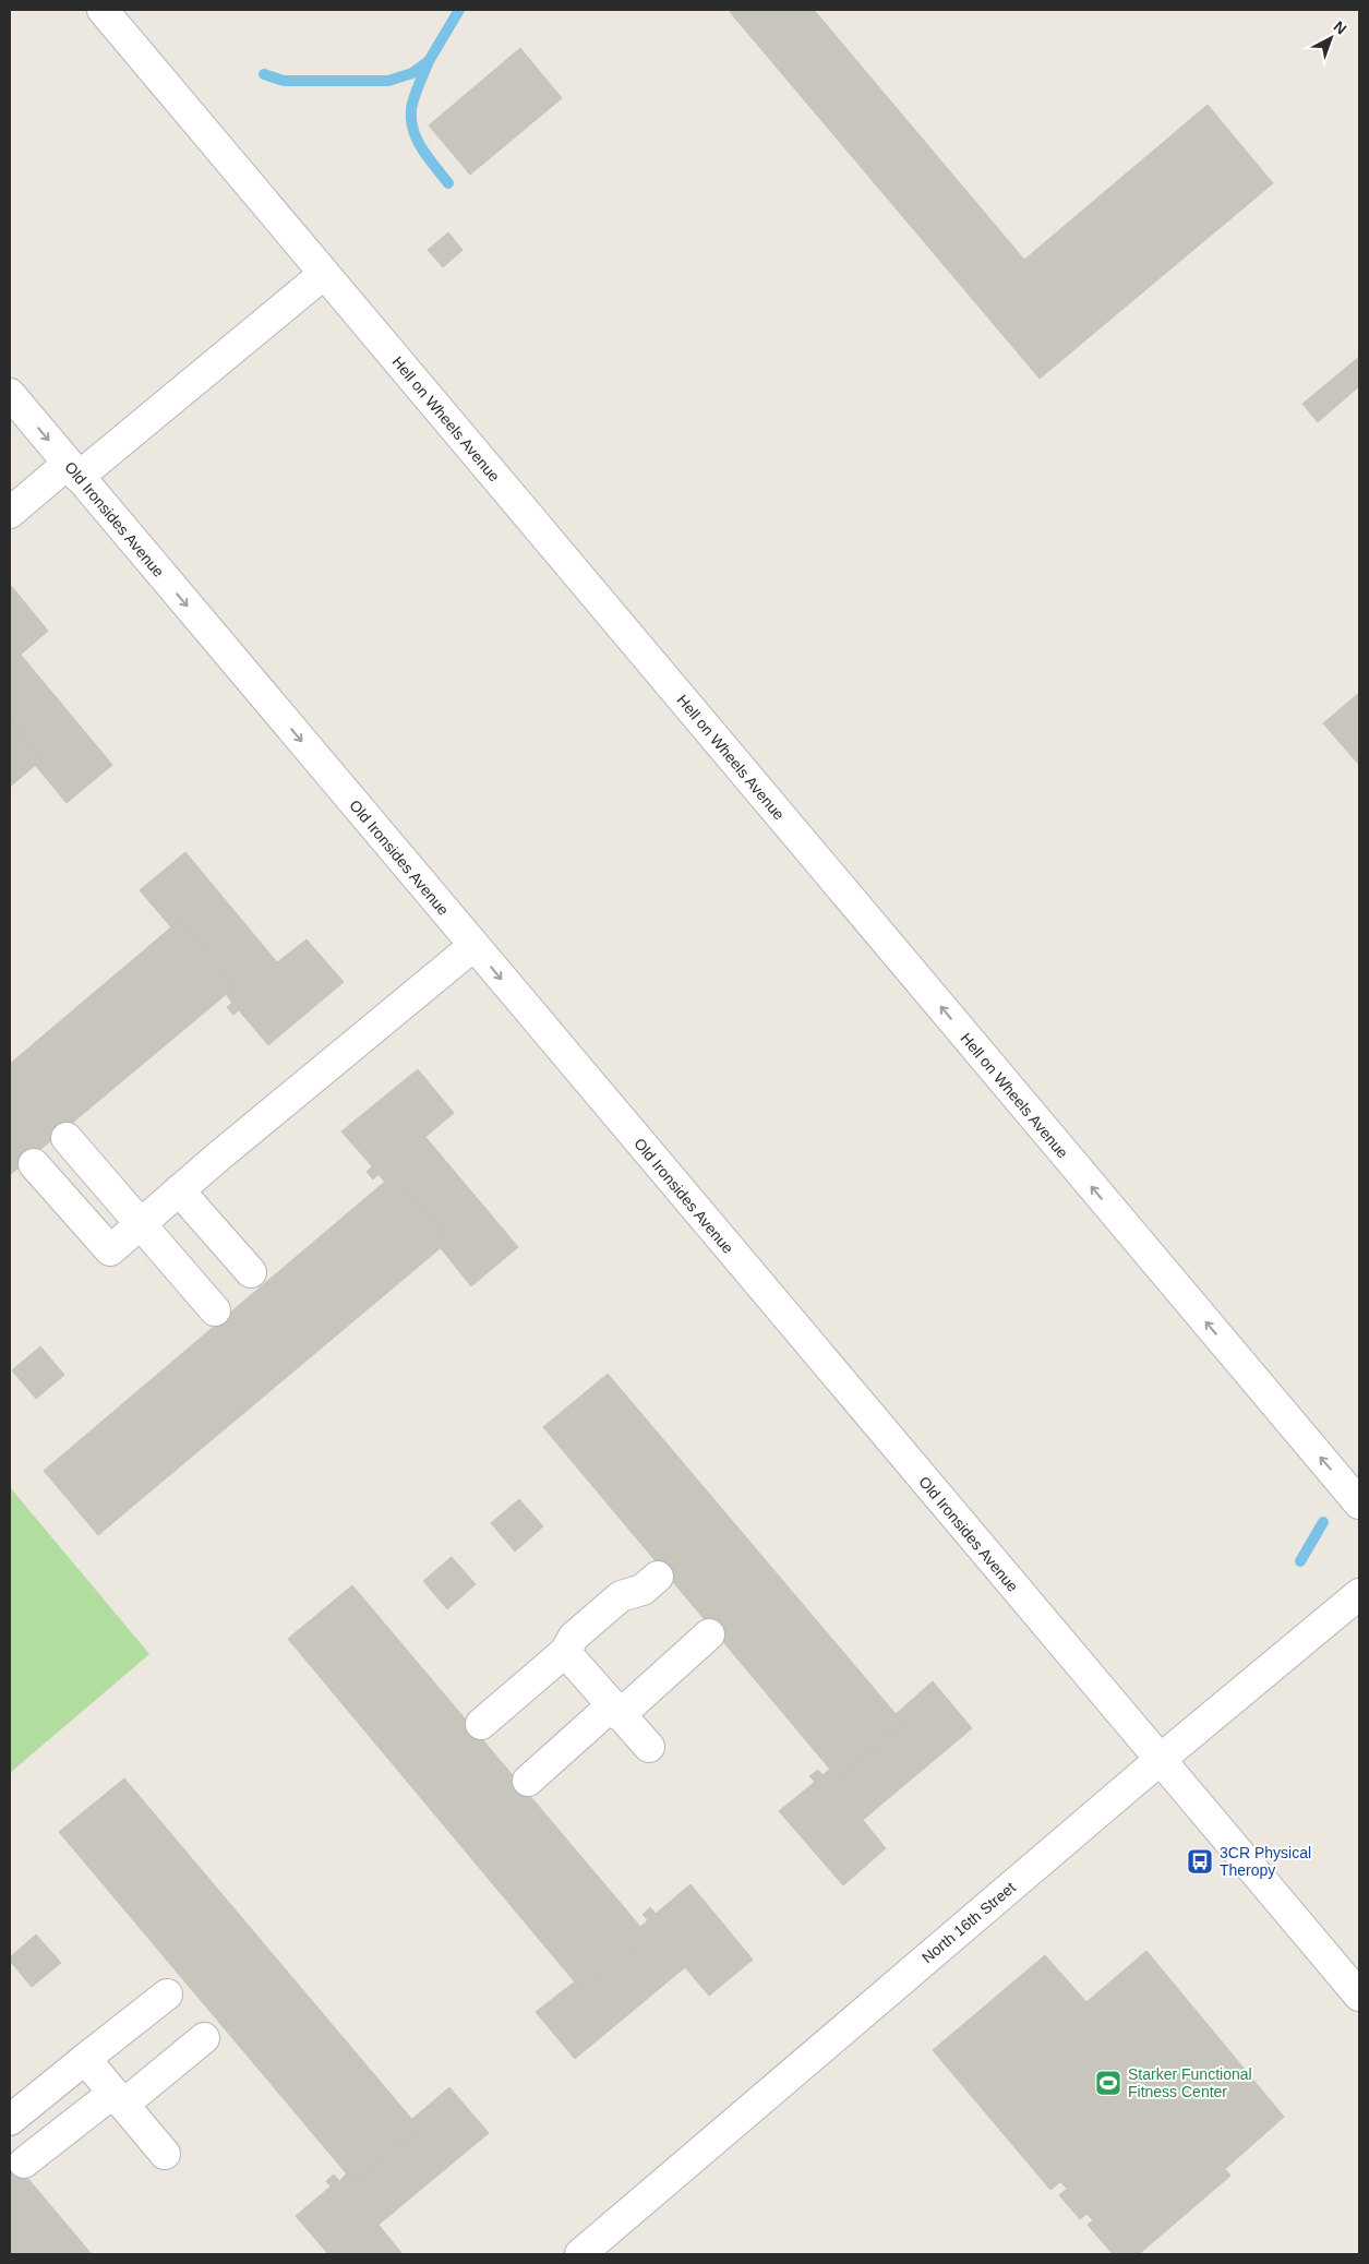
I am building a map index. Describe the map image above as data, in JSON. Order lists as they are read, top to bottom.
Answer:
{
  "streets": {
    "street": ["Hell on Wheels Avenue", "Old Ironsides Avenue", "North 16th Street"]
  },
  "crossings": [
    ["Old Ironsides Avenue", "North 16th Street"]
  ],
  "one_way": ["Hell on Wheels Avenue", "Old Ironsides Avenue"],
  "places": {
    "bus stop": ["3CR Physical Theropy"],
    "sports": ["Starker Functional Fitness Center"]
  },
  "north": "top right"
}
